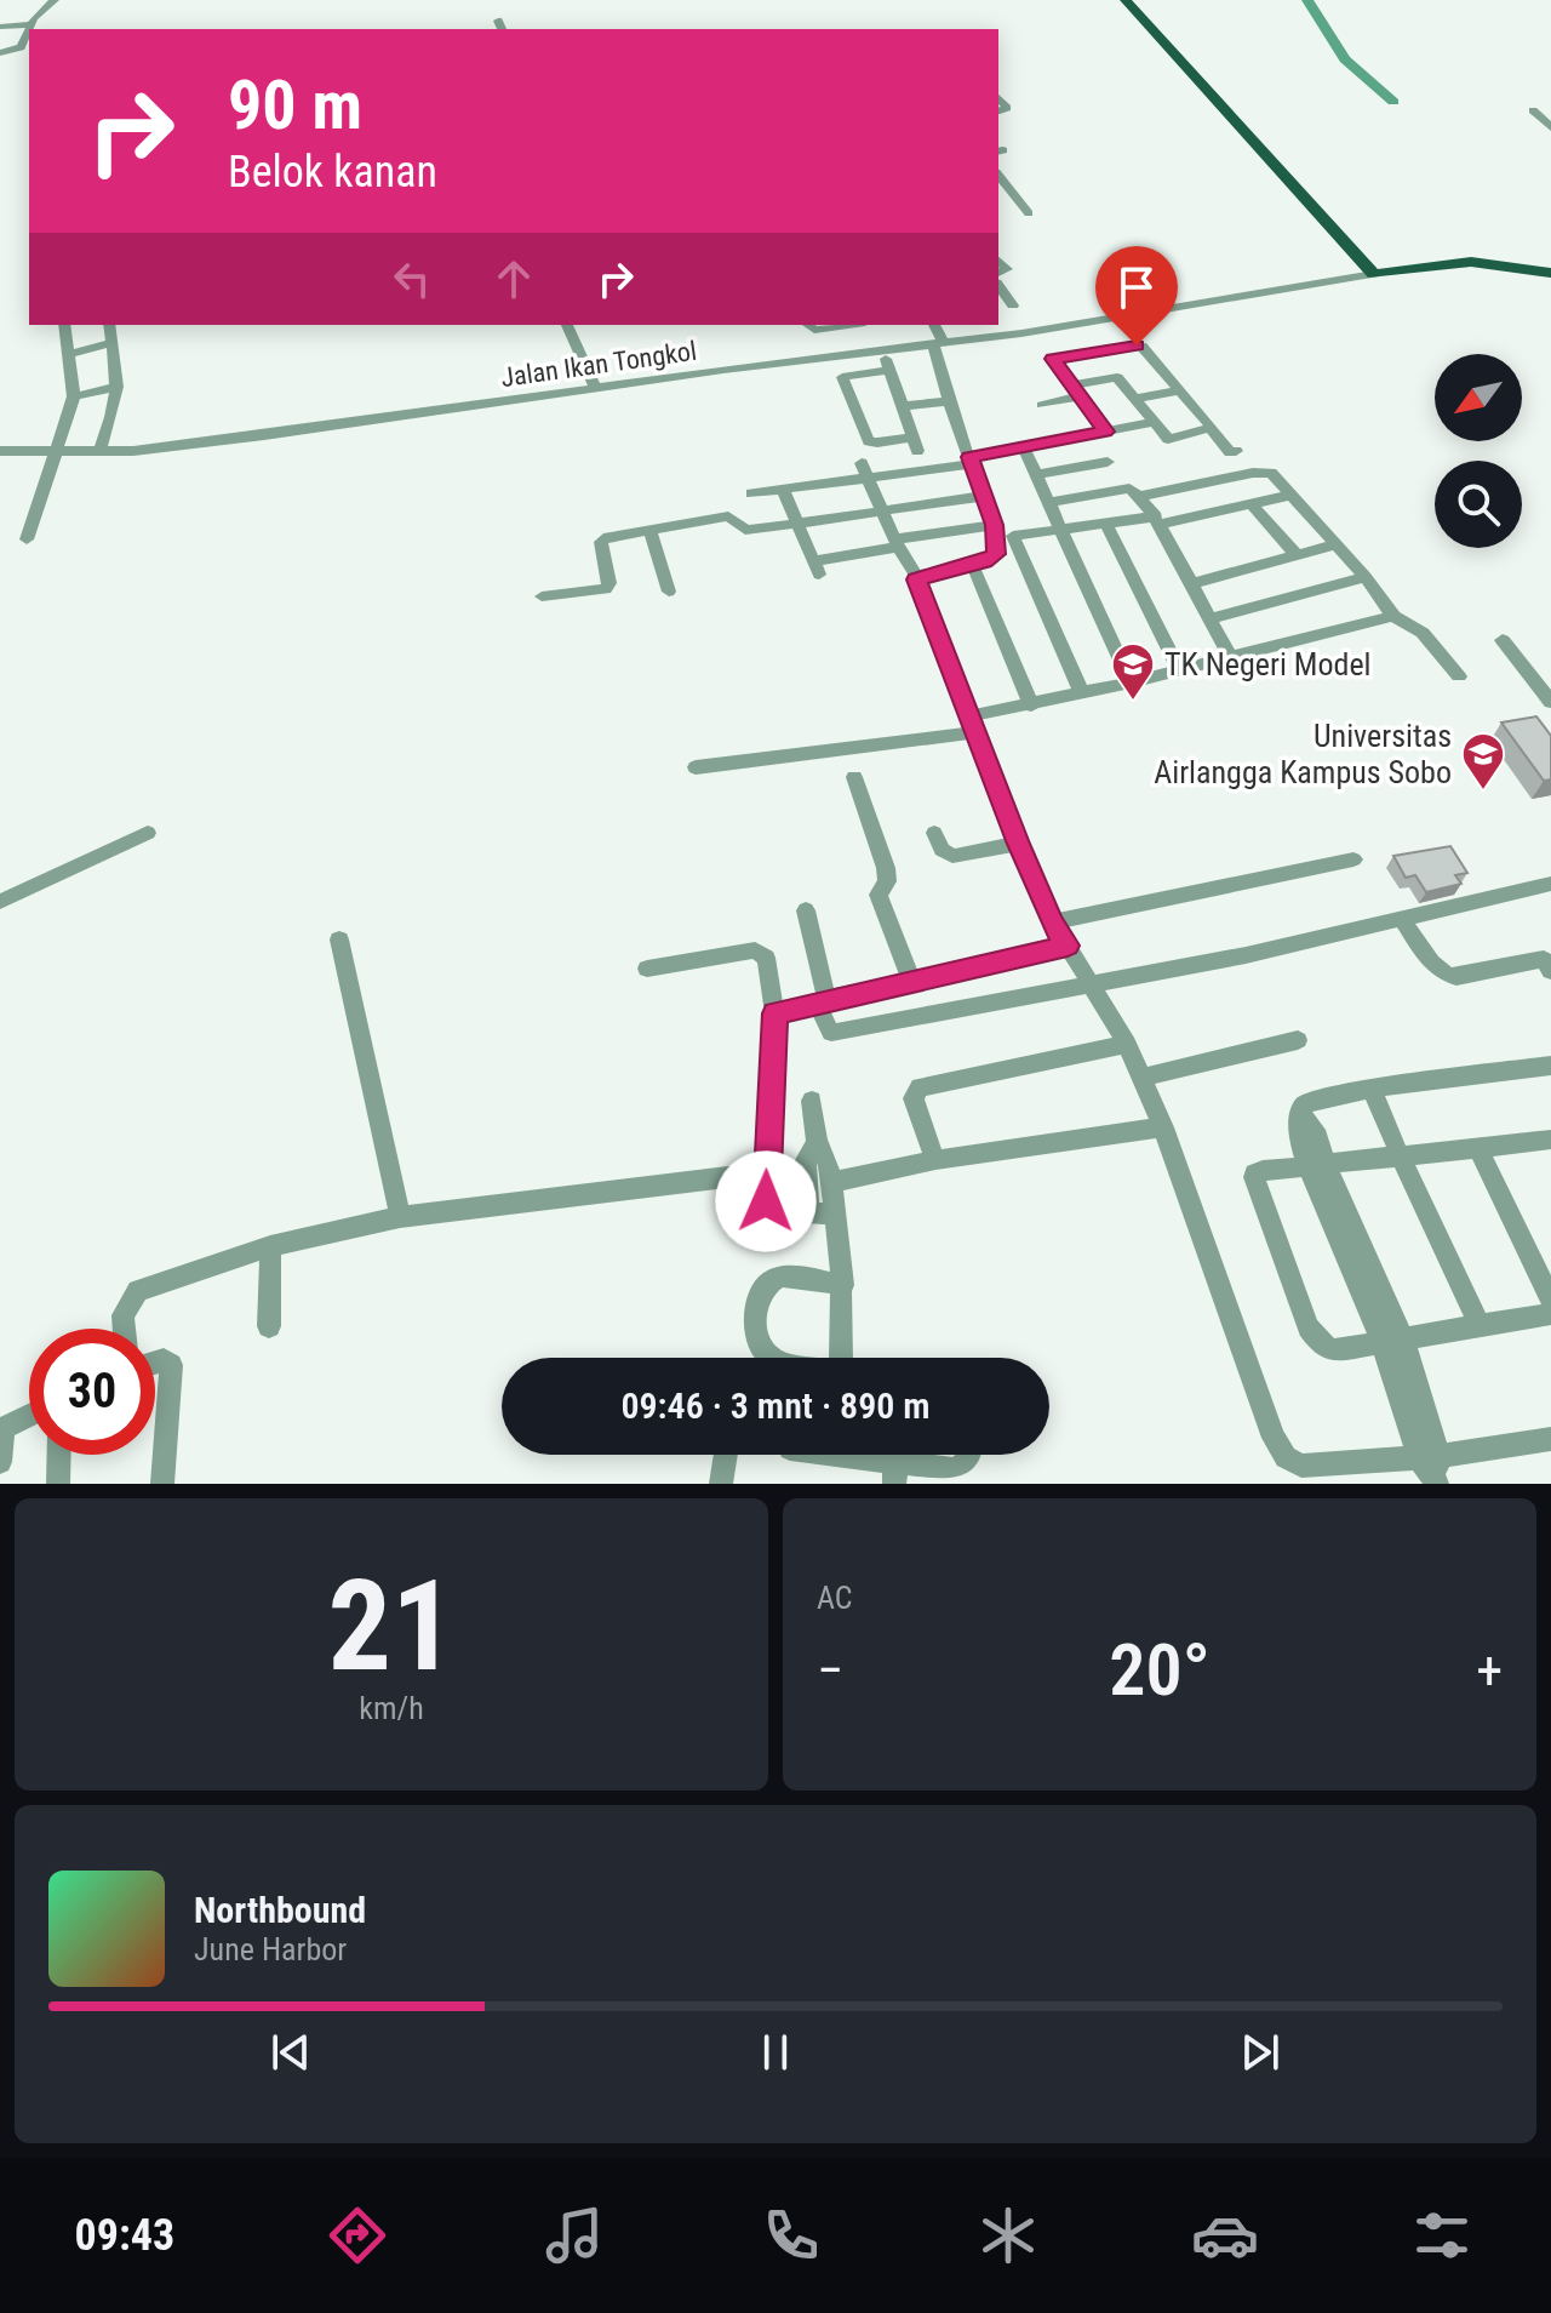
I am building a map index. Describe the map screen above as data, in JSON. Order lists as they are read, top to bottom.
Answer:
{
  "streets": {
    "street": ["Jalan Ikan Tongkol"]
  },
  "places": {
    "school or university": ["TK Negeri Model", "Universitas Airlangga Kampus Sobo"]
  },
  "north": "bottom left",
  "page": {
    "turn": ["90 m", "Belok kanan"],
    "limit": "30",
    "trip": "09:46 · 3 mnt · 890 m",
    "tile": [
      ["21", "km/h"],
      "AC"
    ],
    "heat": ["−", "20°", "+"],
    "song": ["Northbound", "June Harbor"],
    "tabs": "09:43"
  }
}
